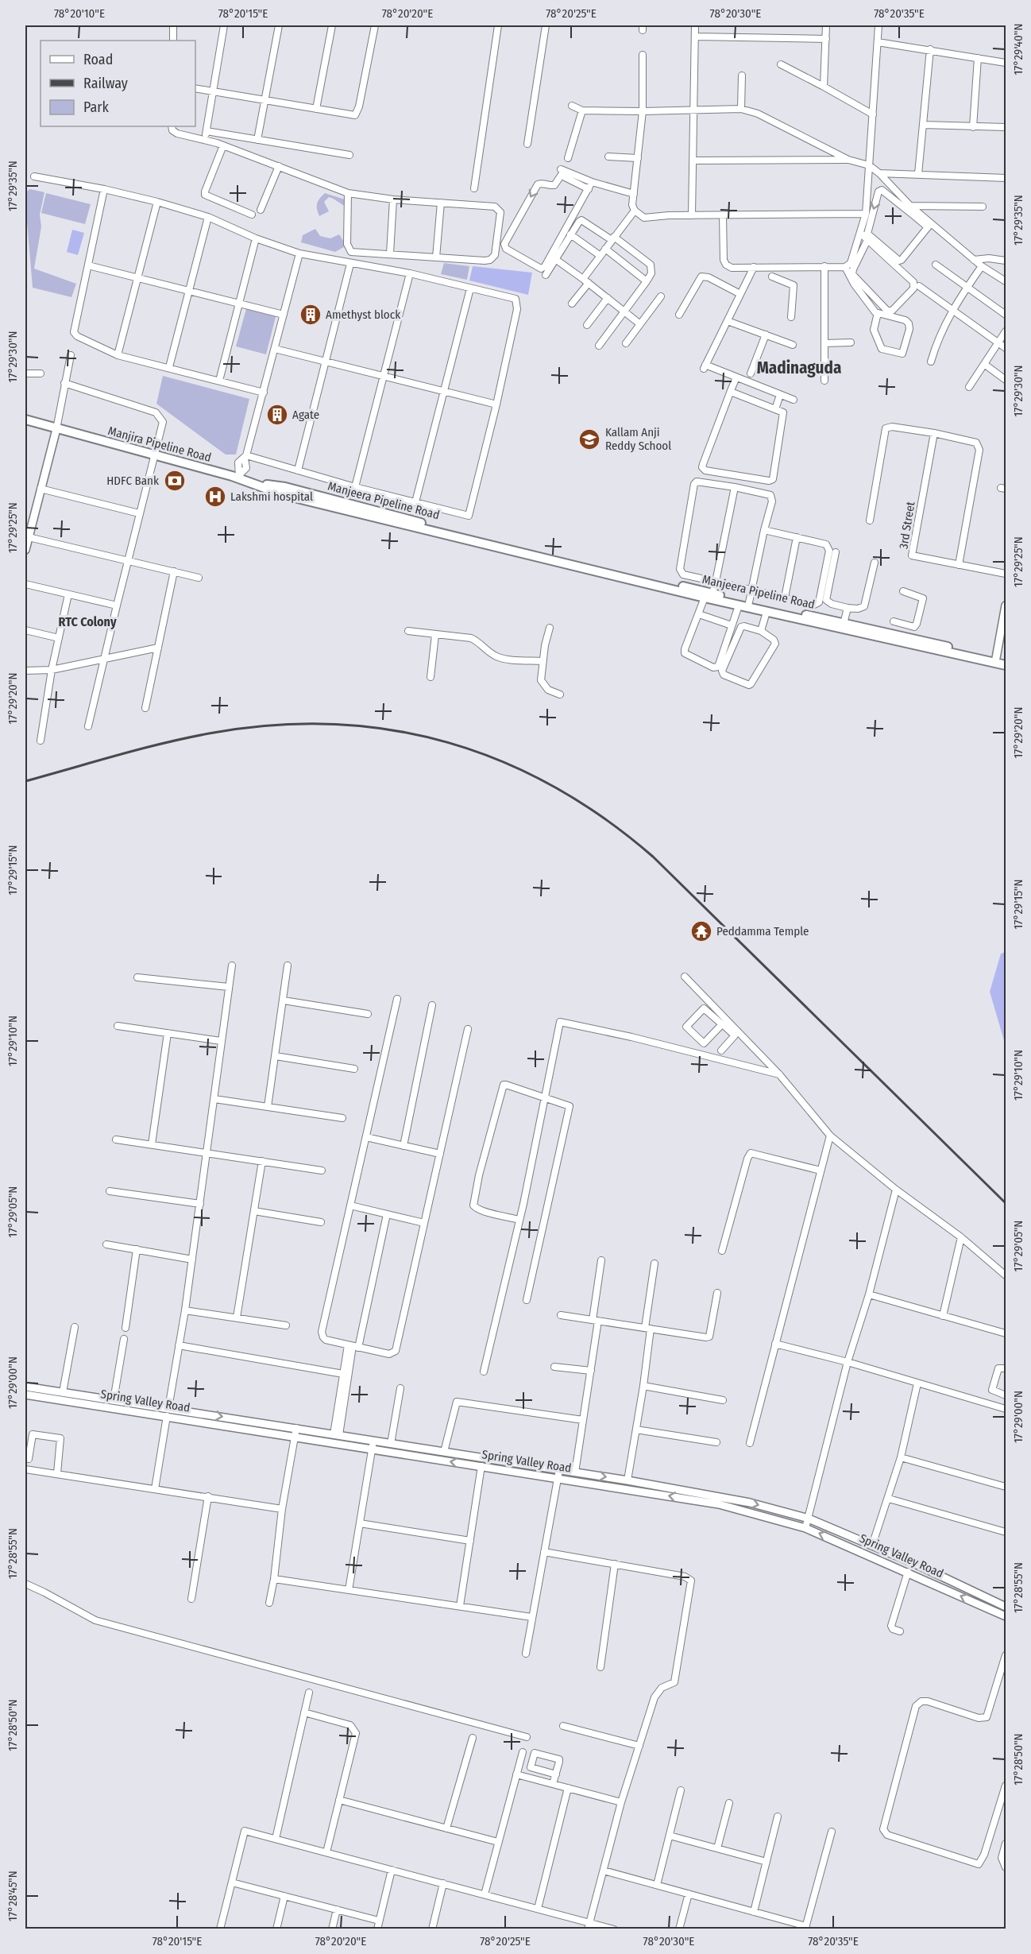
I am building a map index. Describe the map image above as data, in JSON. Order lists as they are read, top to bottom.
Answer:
{
  "streets": {
    "main road": ["Manjira Pipeline Road", "Manjeera Pipeline Road"],
    "street": ["3rd Street", "Spring Valley Road"]
  },
  "crossings": [
    ["Manjira Pipeline Road", "Manjeera Pipeline Road"]
  ],
  "districts": ["Madinaguda", "RTC Colony"],
  "places": {
    "building": ["Amethyst block", "Agate"],
    "school or university": ["Kallam Anji Reddy School"],
    "bank": ["HDFC Bank"],
    "hospital": ["Lakshmi hospital"],
    "temple": ["Peddamma Temple"]
  },
  "legend": ["Road", "Railway", "Park"],
  "coordinates": [
    "78°20'10\"E",
    "78°20'15\"E",
    "78°20'20\"E",
    "78°20'25\"E",
    "78°20'30\"E",
    "78°20'35\"E",
    "17°29'40\"N",
    "17°29'35\"N",
    "17°29'30\"N",
    "17°29'25\"N",
    "17°29'20\"N",
    "17°29'15\"N",
    "17°29'10\"N",
    "17°29'05\"N",
    "17°29'00\"N",
    "17°28'55\"N",
    "17°28'50\"N",
    "17°28'45\"N"
  ]
}
